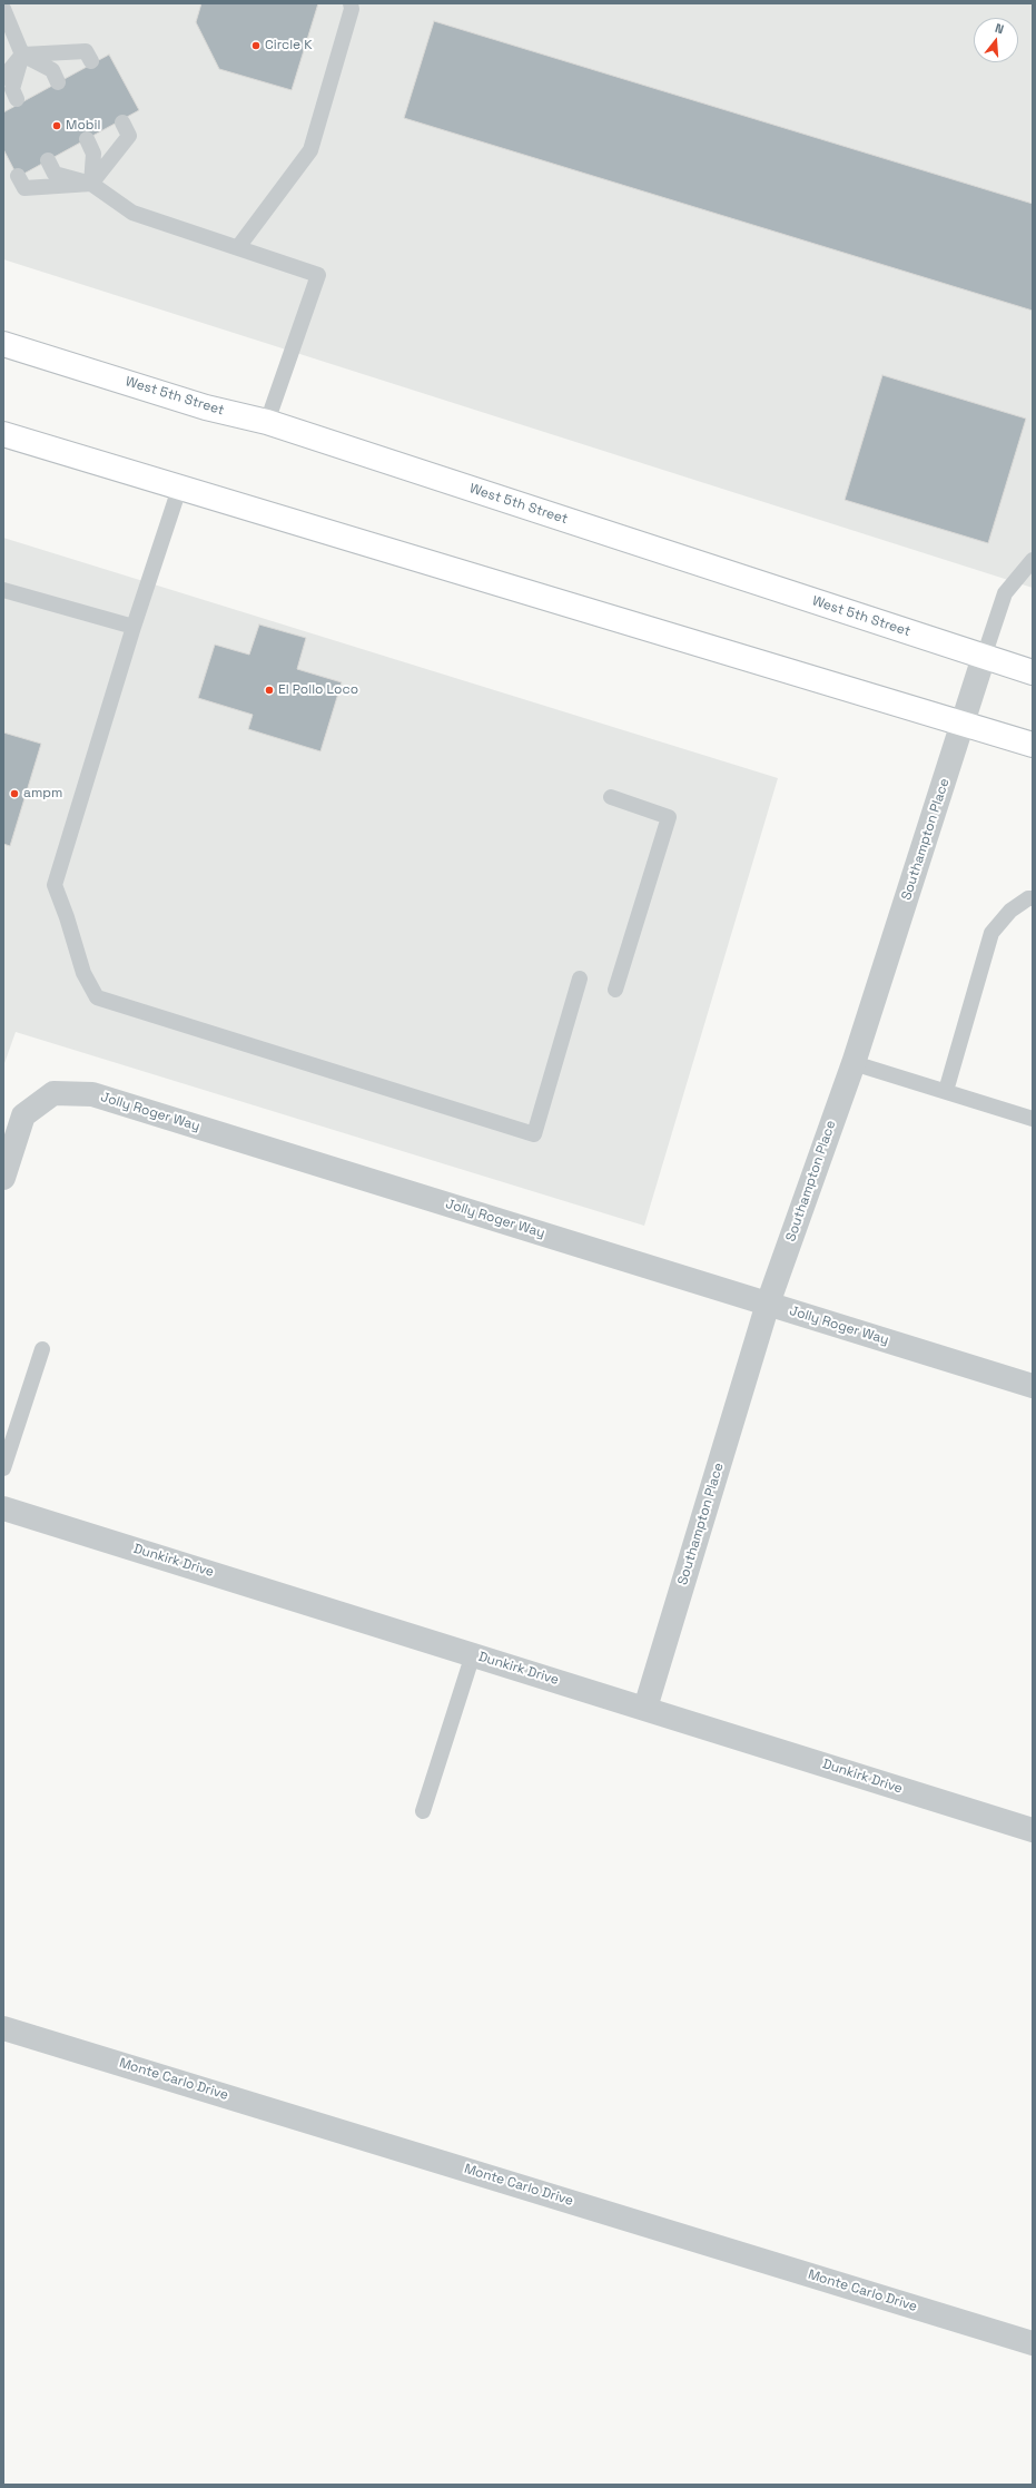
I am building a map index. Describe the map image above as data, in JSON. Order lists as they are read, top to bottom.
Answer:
{
  "streets": {
    "main road": ["West 5th Street"],
    "street": [
      "Southampton Place",
      "Jolly Roger Way",
      "Dunkirk Drive",
      "Monte Carlo Drive"
    ]
  },
  "crossings": [
    ["West 5th Street", "Southampton Place"],
    ["Southampton Place", "Jolly Roger Way"],
    ["Southampton Place", "Dunkirk Drive"]
  ],
  "places": [
    "Circle K",
    "Mobil",
    "El Pollo Loco",
    "ampm"
  ],
  "north": "top"
}
